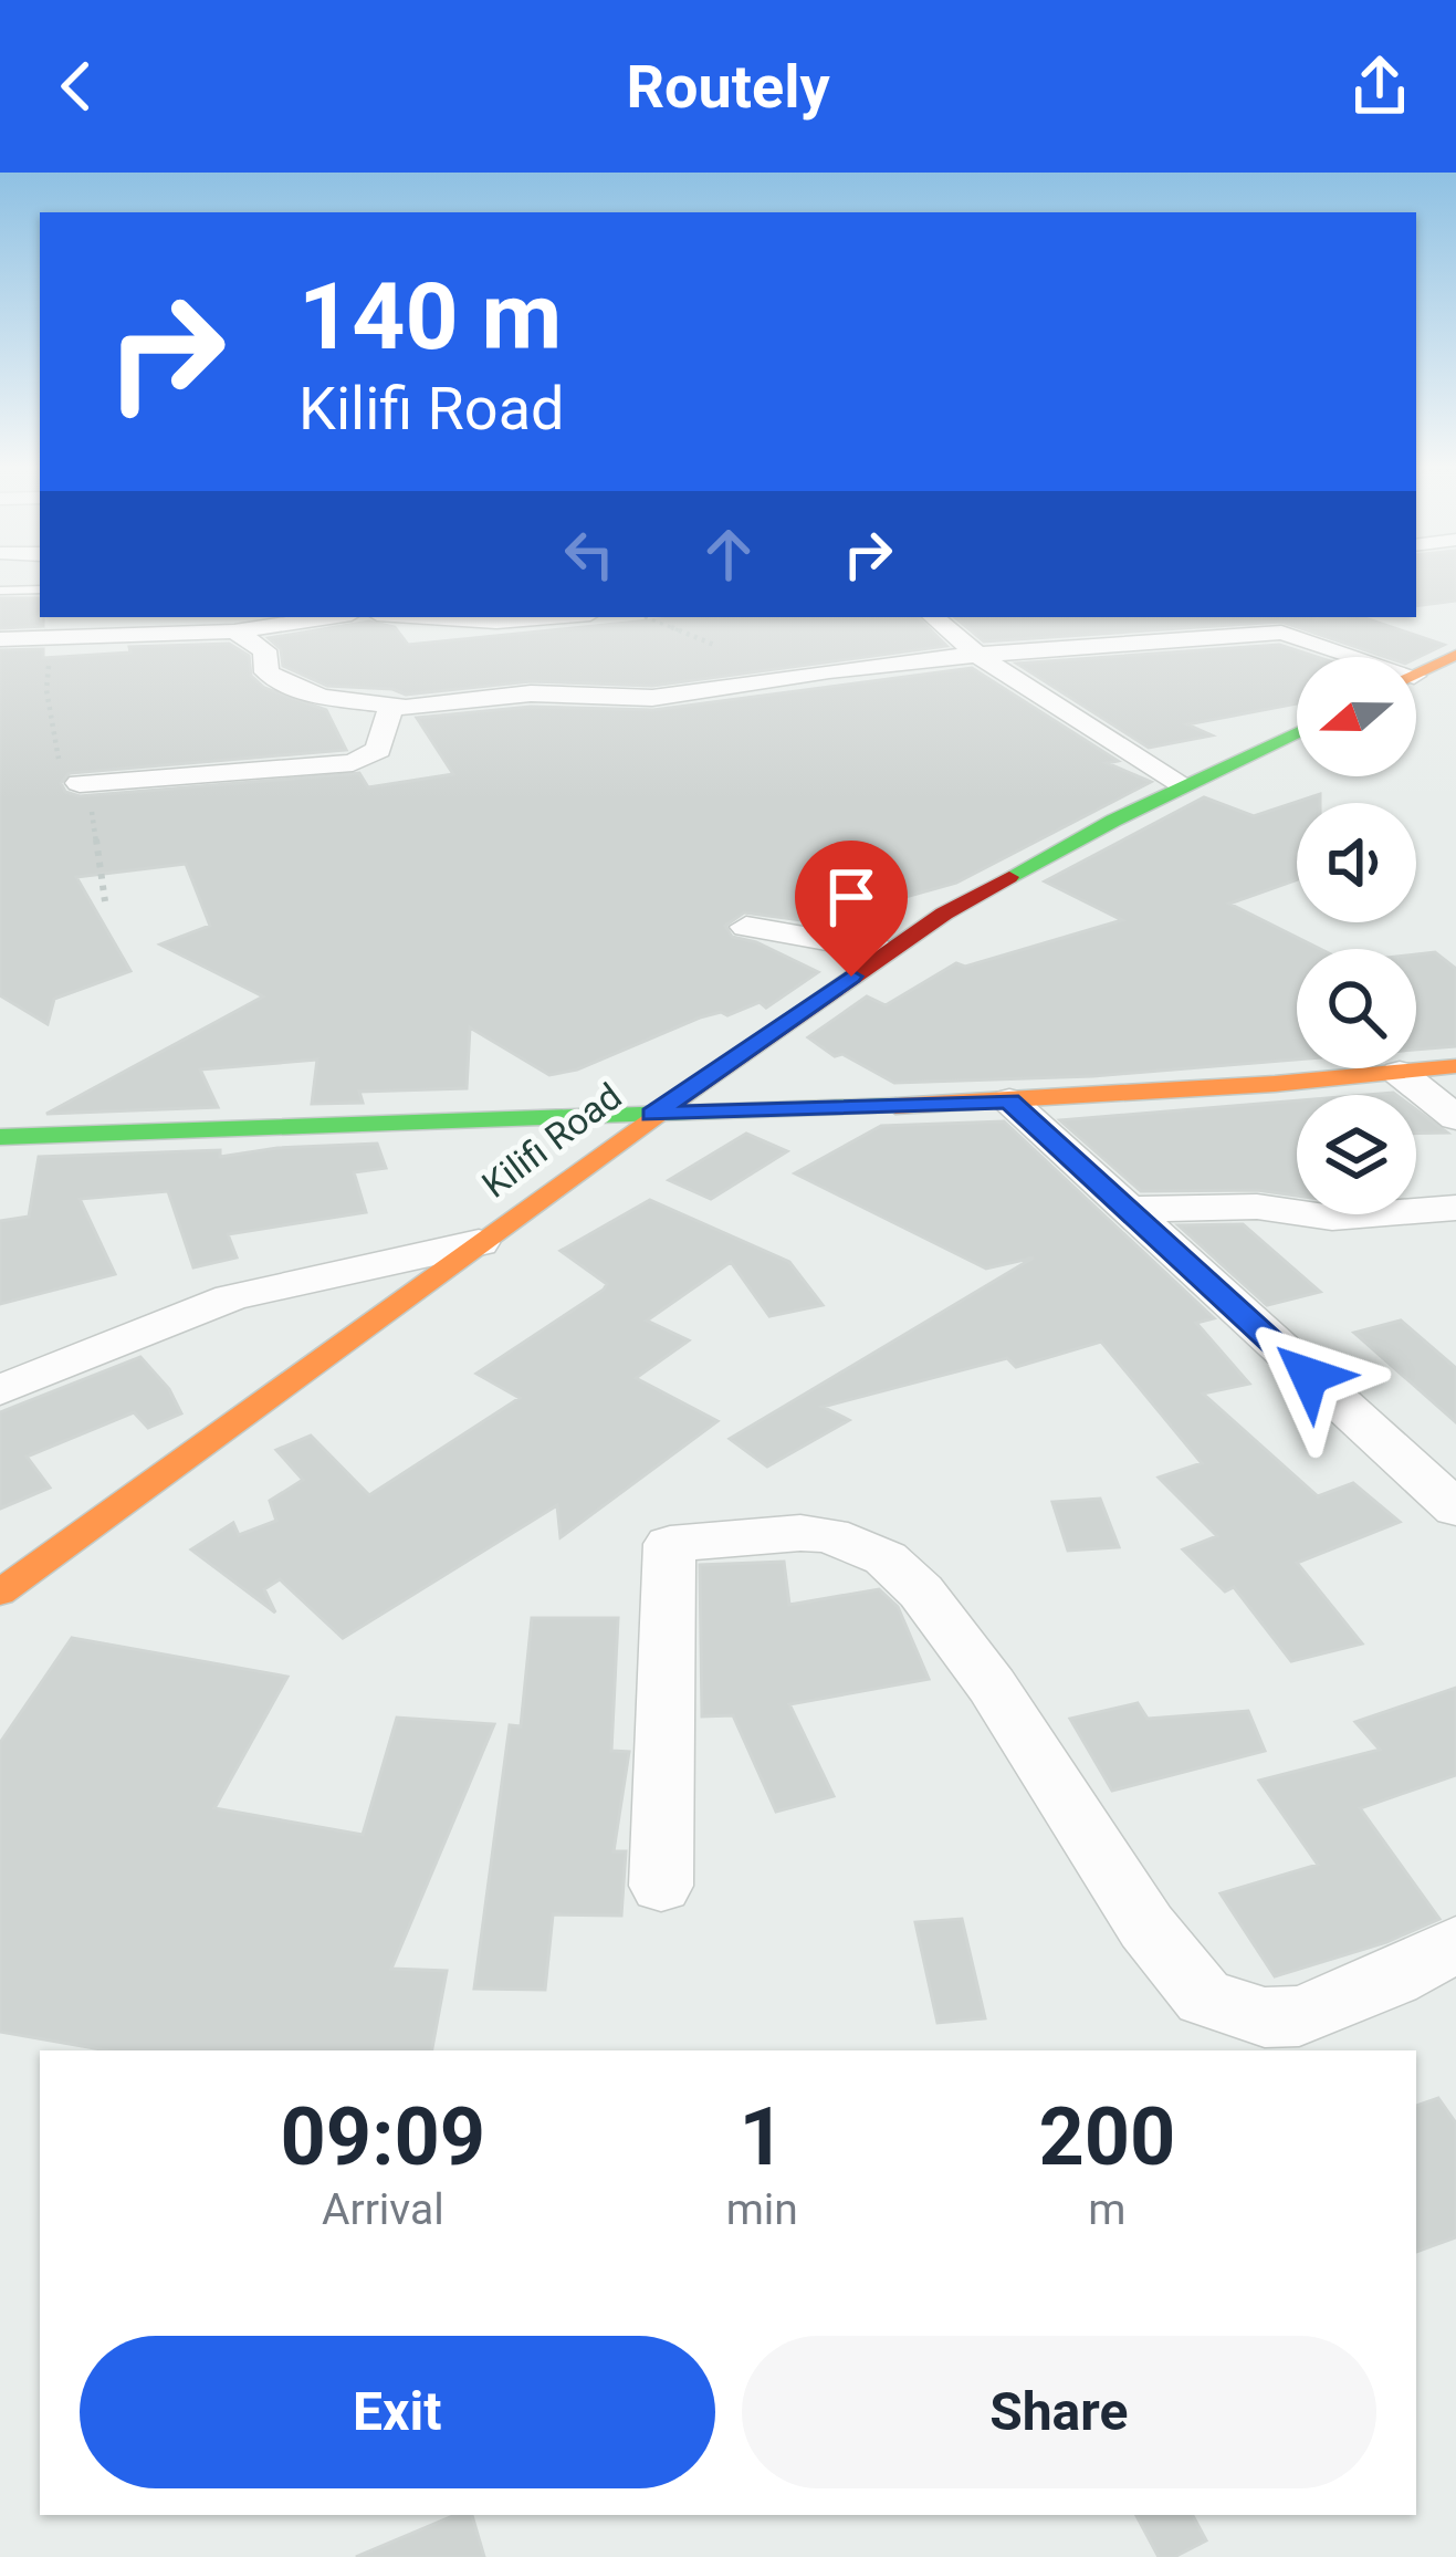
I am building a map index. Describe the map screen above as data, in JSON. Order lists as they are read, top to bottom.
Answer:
{
  "streets": {
    "street": ["Kilifi Road"]
  },
  "north": "left",
  "page": {
    "header": "Routely",
    "turn": ["140 m", "Kilifi Road"],
    "eta": [
      "09:09",
      "Arrival",
      "1",
      "min",
      "200",
      "m"
    ],
    "buttons": ["Exit", "Share"]
  }
}
